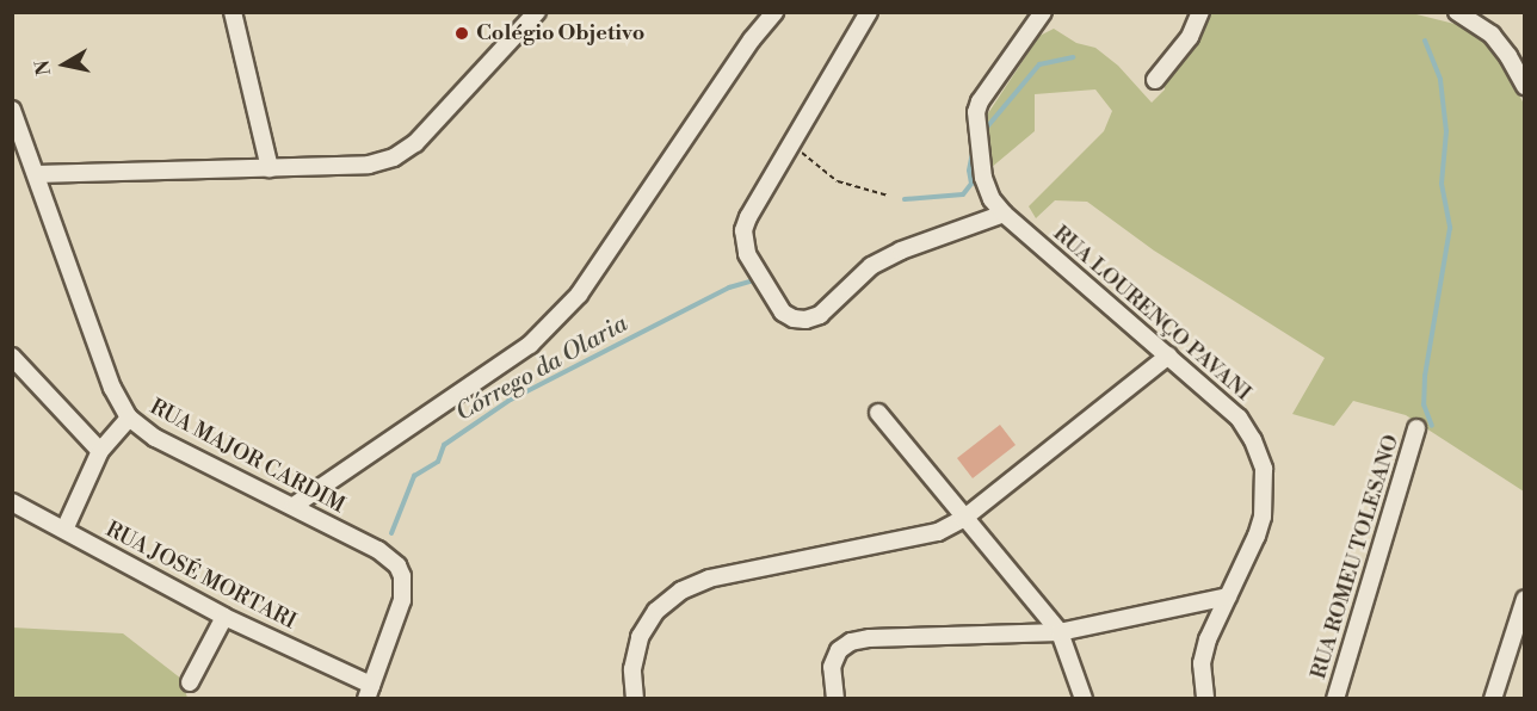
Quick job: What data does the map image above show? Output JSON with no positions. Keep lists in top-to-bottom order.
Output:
{
  "streets": {
    "street": [
      "RUA LOURENÇO PAVANI",
      "RUA MAJOR CARDIM",
      "RUA ROMEU TOLESANO",
      "RUA JOSÉ MORTARI"
    ]
  },
  "crossings": [
    ["RUA MAJOR CARDIM", "RUA JOSÉ MORTARI"]
  ],
  "water": ["Córrego da Olaria"],
  "places": ["Colégio Objetivo"],
  "north": "left"
}
